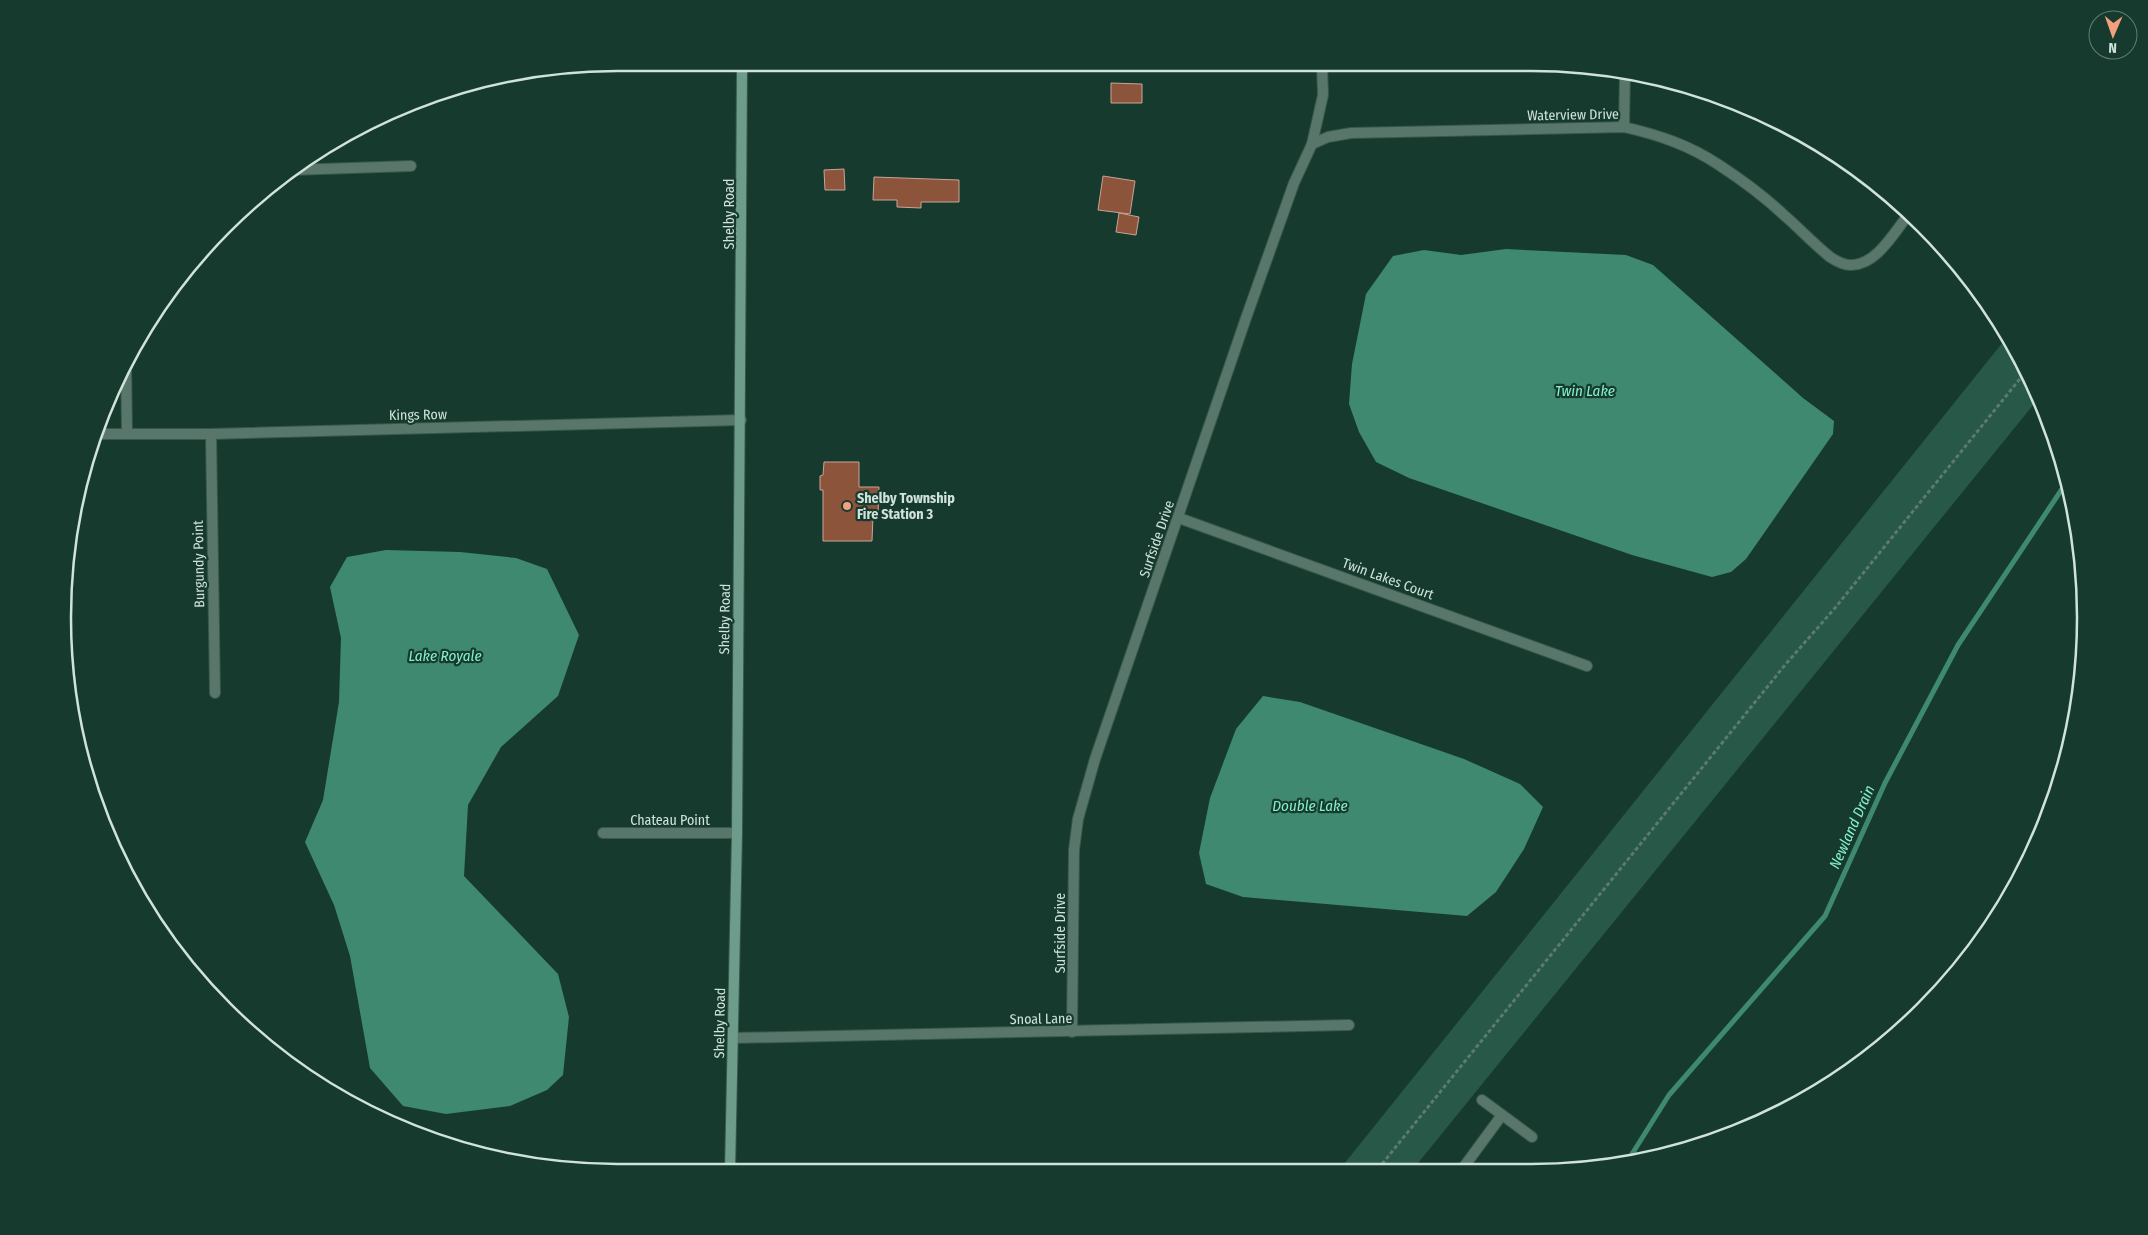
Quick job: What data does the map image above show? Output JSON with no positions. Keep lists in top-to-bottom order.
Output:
{
  "streets": {
    "street": [
      "Waterview Drive",
      "Shelby Road",
      "Kings Row",
      "Surfside Drive",
      "Burgundy Point",
      "Twin Lakes Court",
      "Chateau Point",
      "Snoal Lane"
    ]
  },
  "crossings": [
    ["Waterview Drive", "Surfside Drive"],
    ["Shelby Road", "Kings Row"],
    ["Shelby Road", "Chateau Point"],
    ["Shelby Road", "Snoal Lane"],
    ["Kings Row", "Burgundy Point"],
    ["Surfside Drive", "Twin Lakes Court"],
    ["Surfside Drive", "Snoal Lane"]
  ],
  "water": [
    "Twin Lake",
    "Lake Royale",
    "Double Lake",
    "Newland Drain"
  ],
  "places": ["Shelby Township Fire Station 3"],
  "north": "bottom"
}
